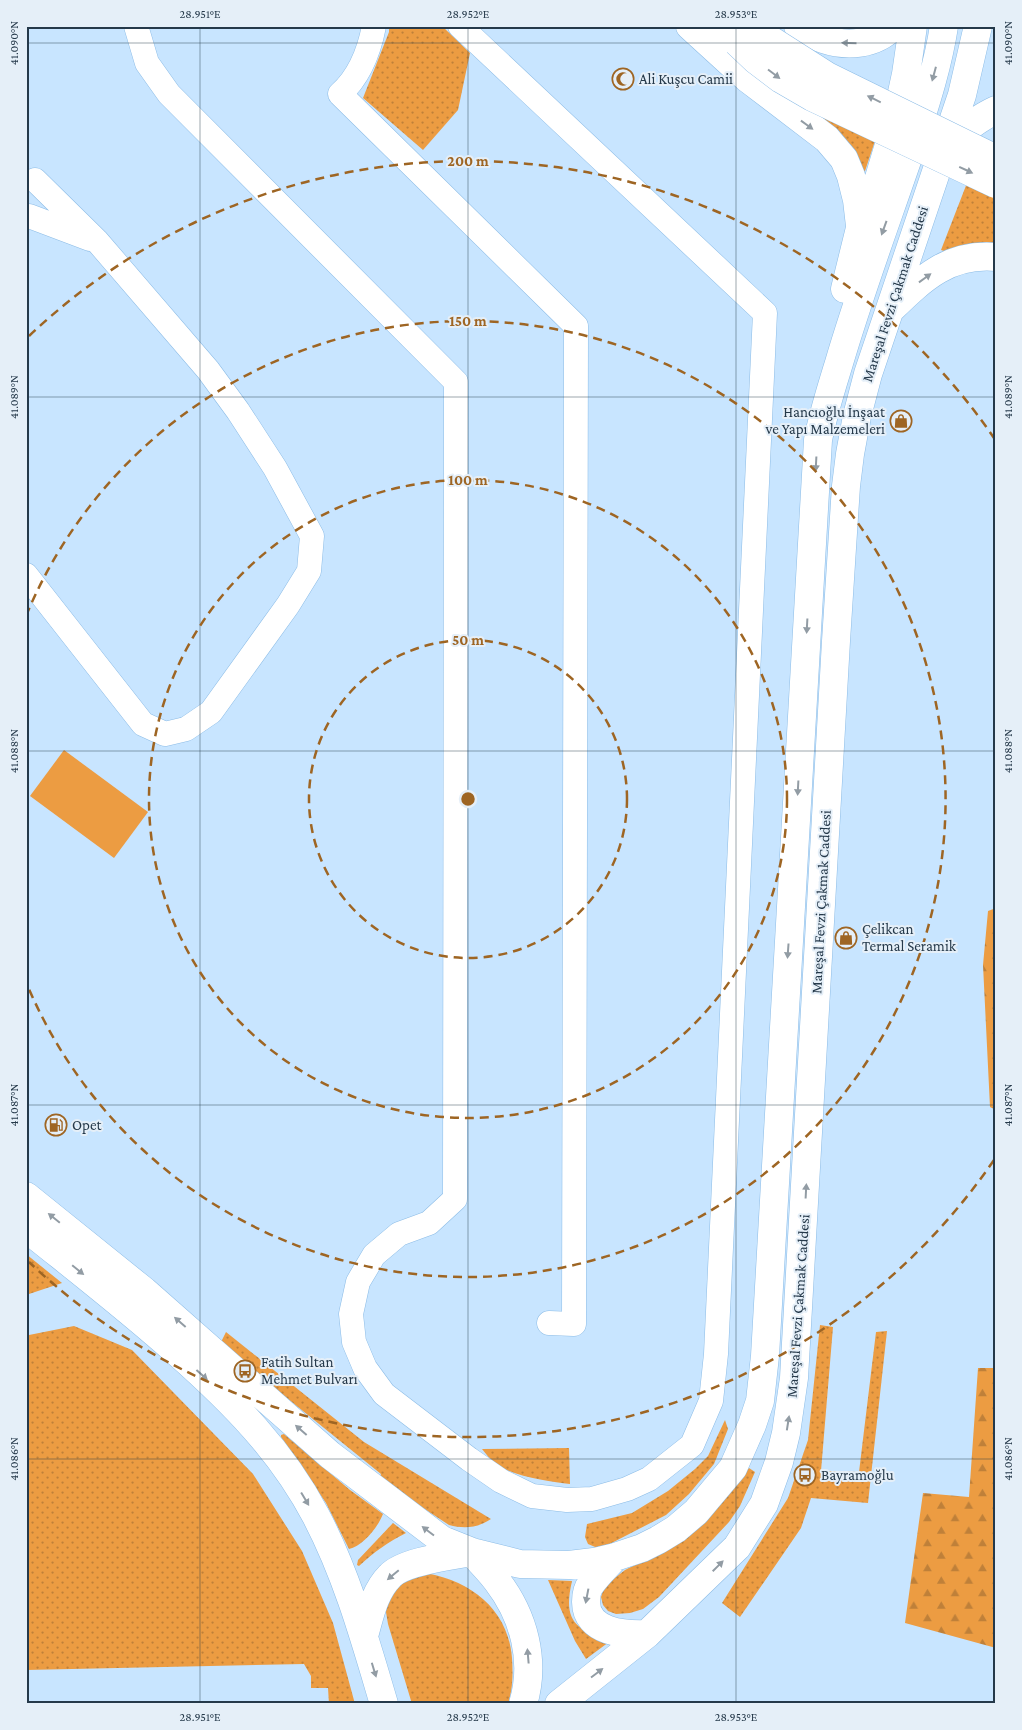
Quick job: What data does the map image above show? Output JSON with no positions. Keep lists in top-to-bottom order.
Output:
{
  "streets": {
    "main road": ["Mareşal Fevzi Çakmak Caddesi"]
  },
  "places": {
    "mosque": ["Ali Kuşcu Camii"],
    "shop": ["Hancıoğlu İnşaat ve Yapı Malzemeleri", "Çelikcan Termal Seramik"],
    "fuel station": ["Opet"],
    "bus stop": ["Fatih Sultan Mehmet Bulvarı", "Bayramoğlu"]
  },
  "coordinates": [
    "28.951°E",
    "28.952°E",
    "28.953°E",
    "41.090°N",
    "41.089°N",
    "41.088°N",
    "41.087°N",
    "41.086°N"
  ],
  "rings": [
    "200 m",
    "150 m",
    "100 m",
    "50 m"
  ]
}
